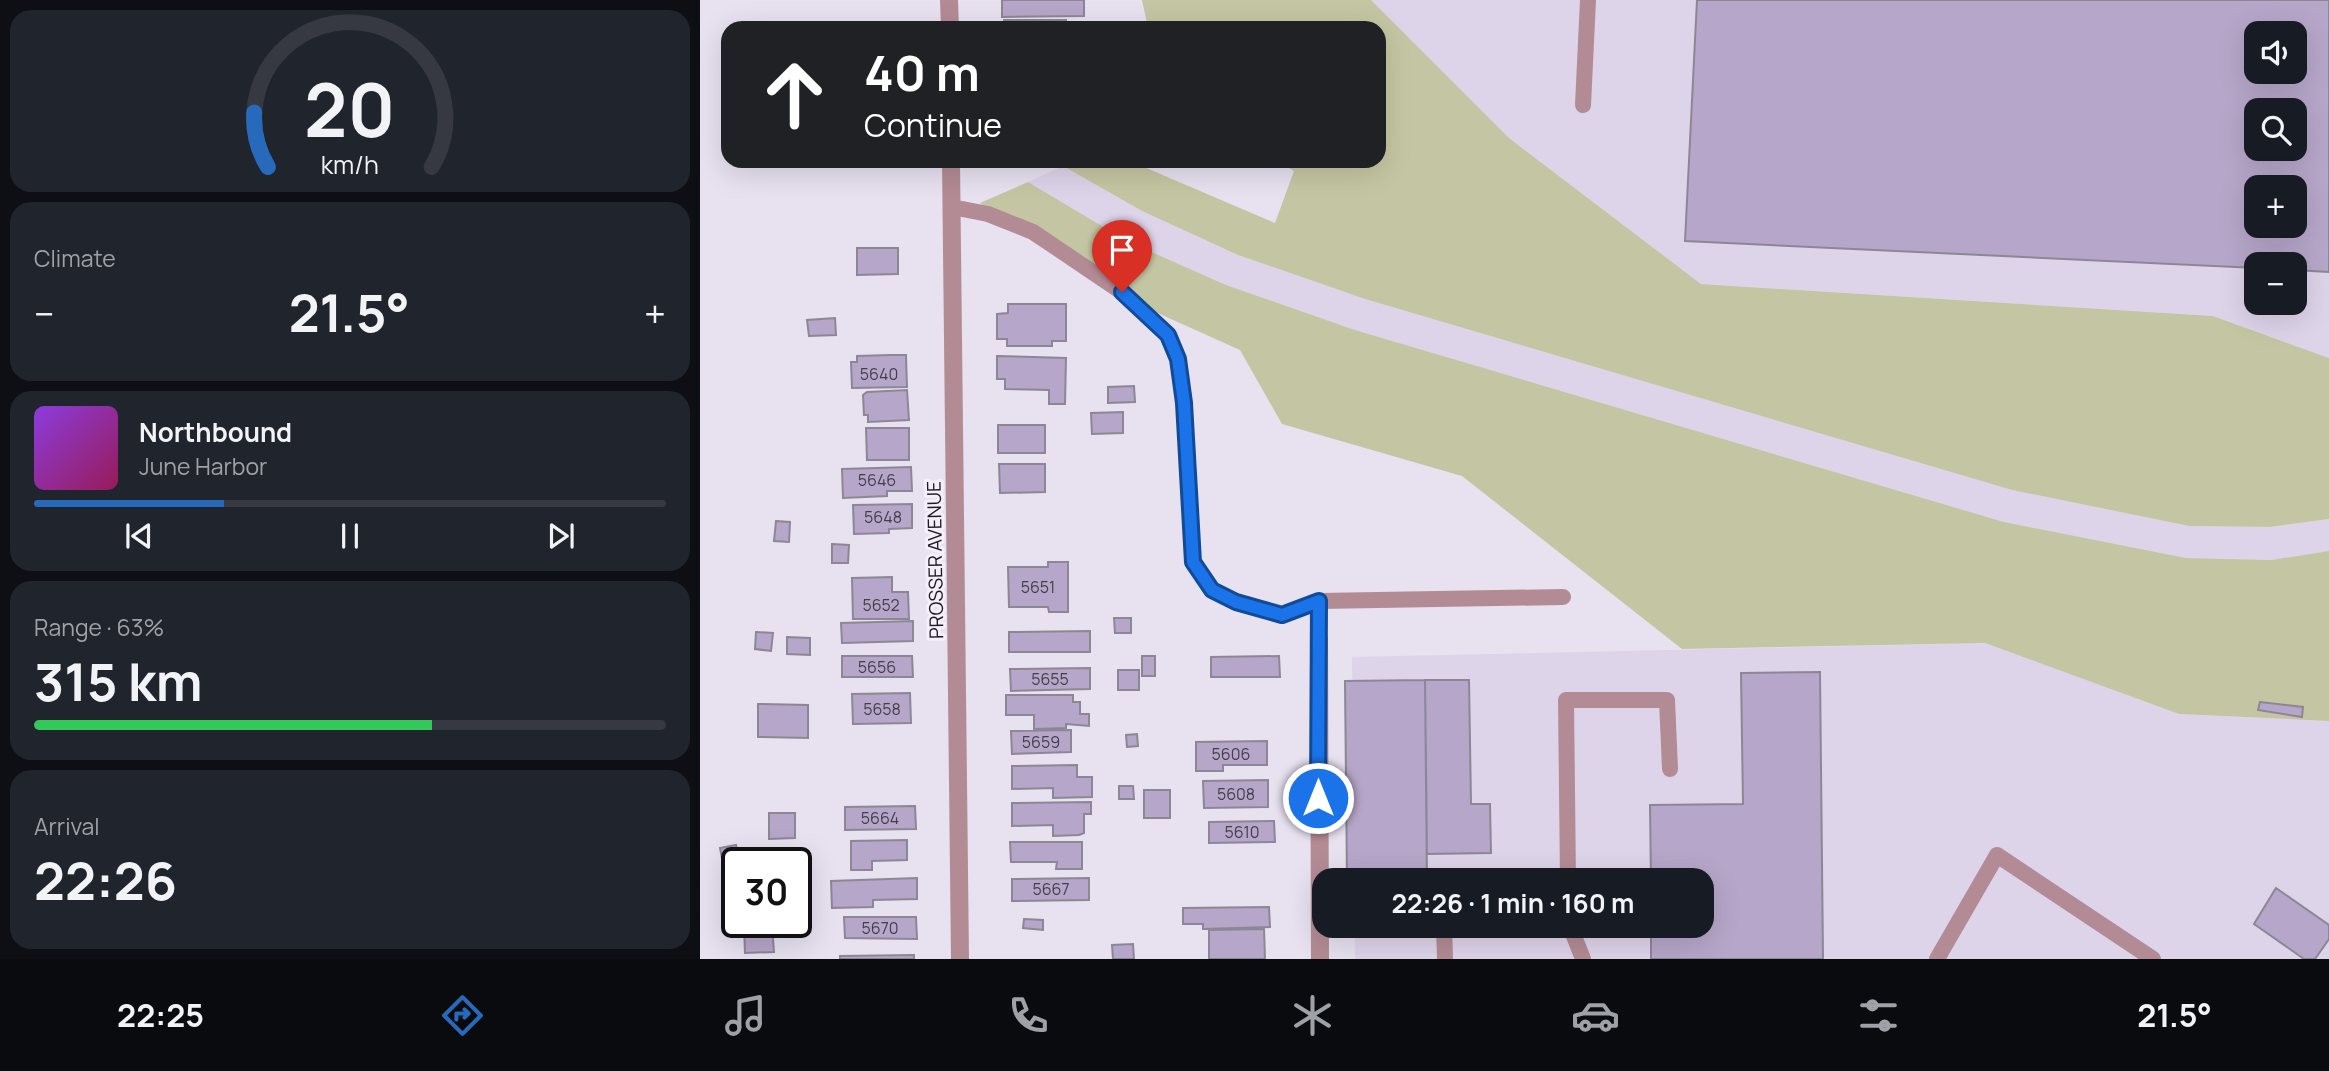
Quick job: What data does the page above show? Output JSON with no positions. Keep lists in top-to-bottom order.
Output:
{
  "streets": {
    "street": ["PROSSER AVENUE"]
  },
  "house_numbers": [
    "5640",
    "5646",
    "5648",
    "5651",
    "5652",
    "5656",
    "5655",
    "5658",
    "5659",
    "5606",
    "5608",
    "5664",
    "5610",
    "5667",
    "5670"
  ],
  "page": {
    "map_buttons": ["+", "−"],
    "turn": ["40 m", "Continue"],
    "tile": [
      "Climate",
      ["Range · 63%", "315 km"],
      ["Arrival", "22:26"]
    ],
    "heat": ["−", "21.5°", "+"],
    "song": ["Northbound", "June Harbor"],
    "limit": "30",
    "trip": "22:26 · 1 min · 160 m",
    "tabs": ["22:25", "21.5°"],
    "gauge": ["20", "km/h"]
  }
}
